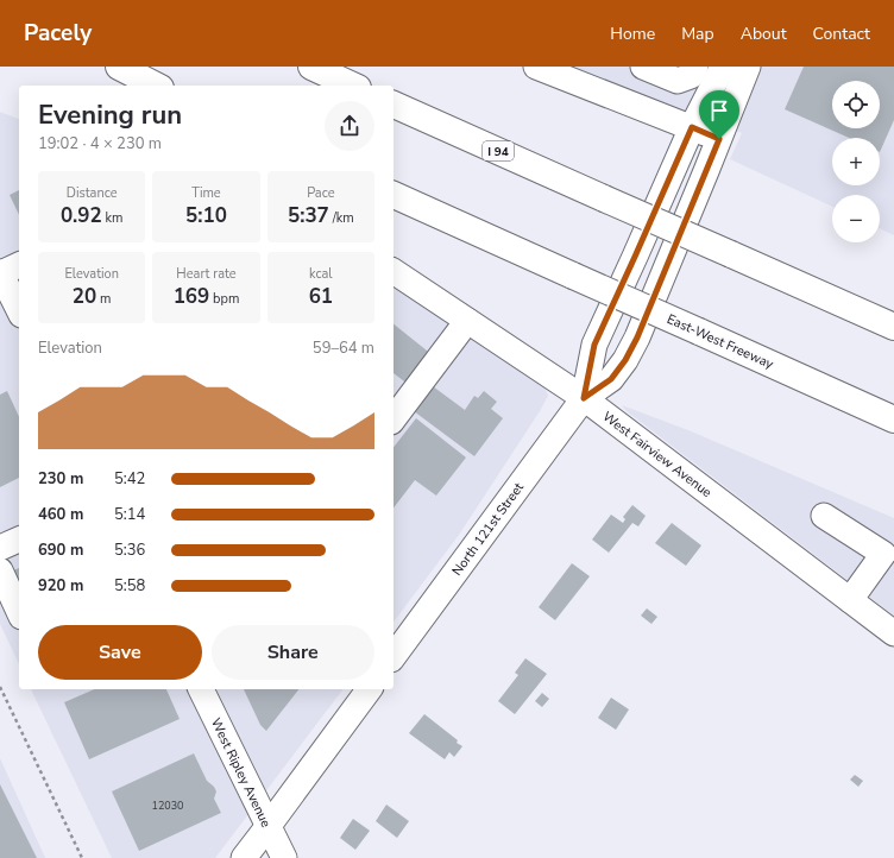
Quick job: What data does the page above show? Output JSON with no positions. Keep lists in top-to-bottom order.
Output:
{
  "streets": {
    "highway": ["I 94", "East-West Freeway"],
    "street": ["West Fairview Avenue", "North 121st Street", "West Ripley Avenue"]
  },
  "crossings": [
    ["West Fairview Avenue", "North 121st Street"]
  ],
  "house_numbers": ["12030"],
  "page": {
    "header": "Pacely",
    "nav": [
      "Home",
      "Map",
      "About",
      "Contact"
    ],
    "map_buttons": ["+", "−"],
    "heading": ["Evening run", "19:02 · 4 × 230 m"],
    "stats": [
      ["Distance", "0.92 km"],
      ["Time", "5:10"],
      ["Pace", "5:37 /km"],
      ["Elevation", "20 m"],
      ["Heart rate", "169 bpm"],
      ["kcal", "61"]
    ],
    "chart": ["Elevation", "59–64 m"],
    "list": [
      {
        "name": "230 m",
        "note": "5:42"
      },
      {
        "name": "460 m",
        "note": "5:14"
      },
      {
        "name": "690 m",
        "note": "5:36"
      },
      {
        "name": "920 m",
        "note": "5:58"
      }
    ],
    "buttons": ["Save", "Share"]
  }
}
